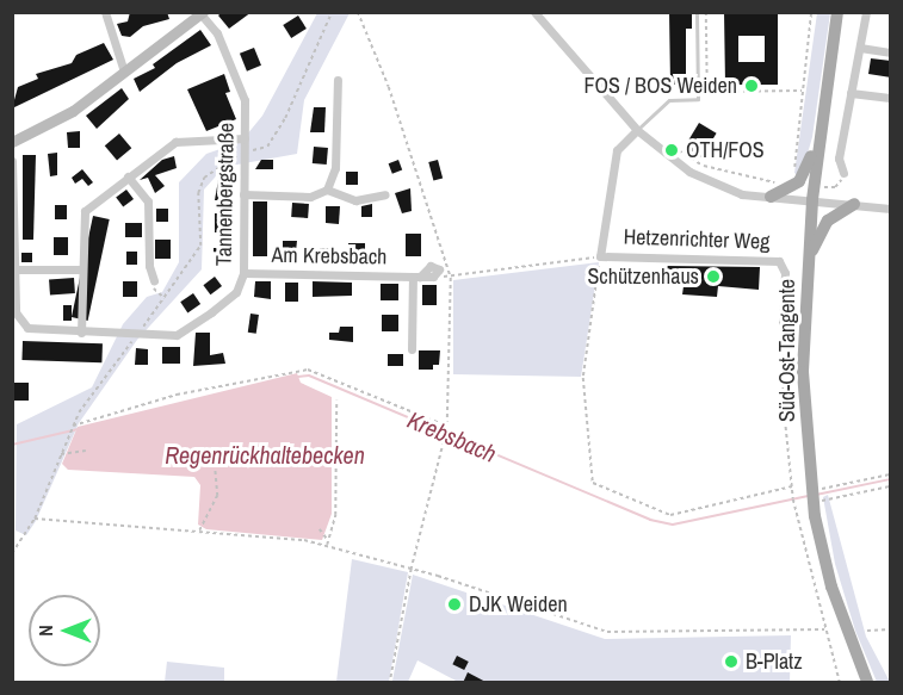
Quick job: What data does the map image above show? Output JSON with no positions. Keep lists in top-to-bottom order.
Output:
{
  "streets": {
    "main road": ["Süd-Ost-Tangente"],
    "street": ["Tannenbergstraße", "Hetzenrichter Weg", "Am Krebsbach"]
  },
  "crossings": [
    ["Tannenbergstraße", "Am Krebsbach"],
    ["Hetzenrichter Weg", "Süd-Ost-Tangente"]
  ],
  "water": ["Krebsbach", "Regenrückhaltebecken"],
  "places": [
    "FOS / BOS Weiden",
    "OTH/FOS",
    "Schützenhaus",
    "DJK Weiden",
    "B-Platz"
  ],
  "north": "left"
}
